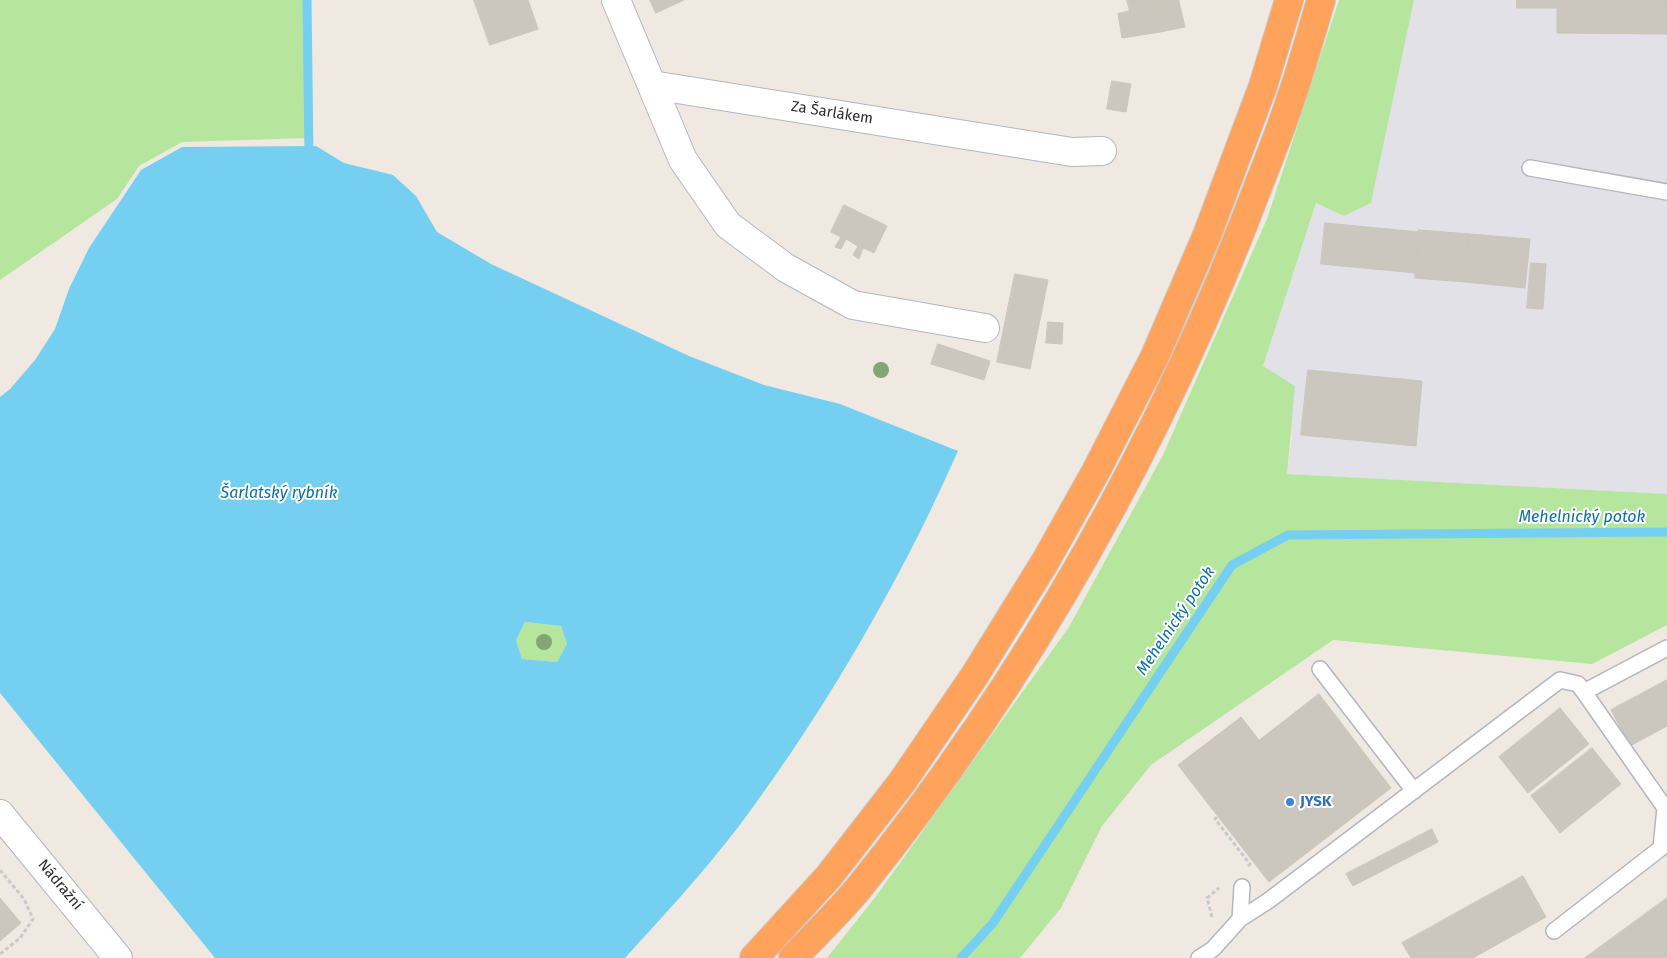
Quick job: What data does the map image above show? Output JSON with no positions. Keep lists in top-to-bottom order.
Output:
{
  "streets": {
    "street": ["Za Šarlákem", "Nádražní"]
  },
  "water": ["Šarlatský rybník", "Mehelnický potok"],
  "places": ["JYSK"]
}
